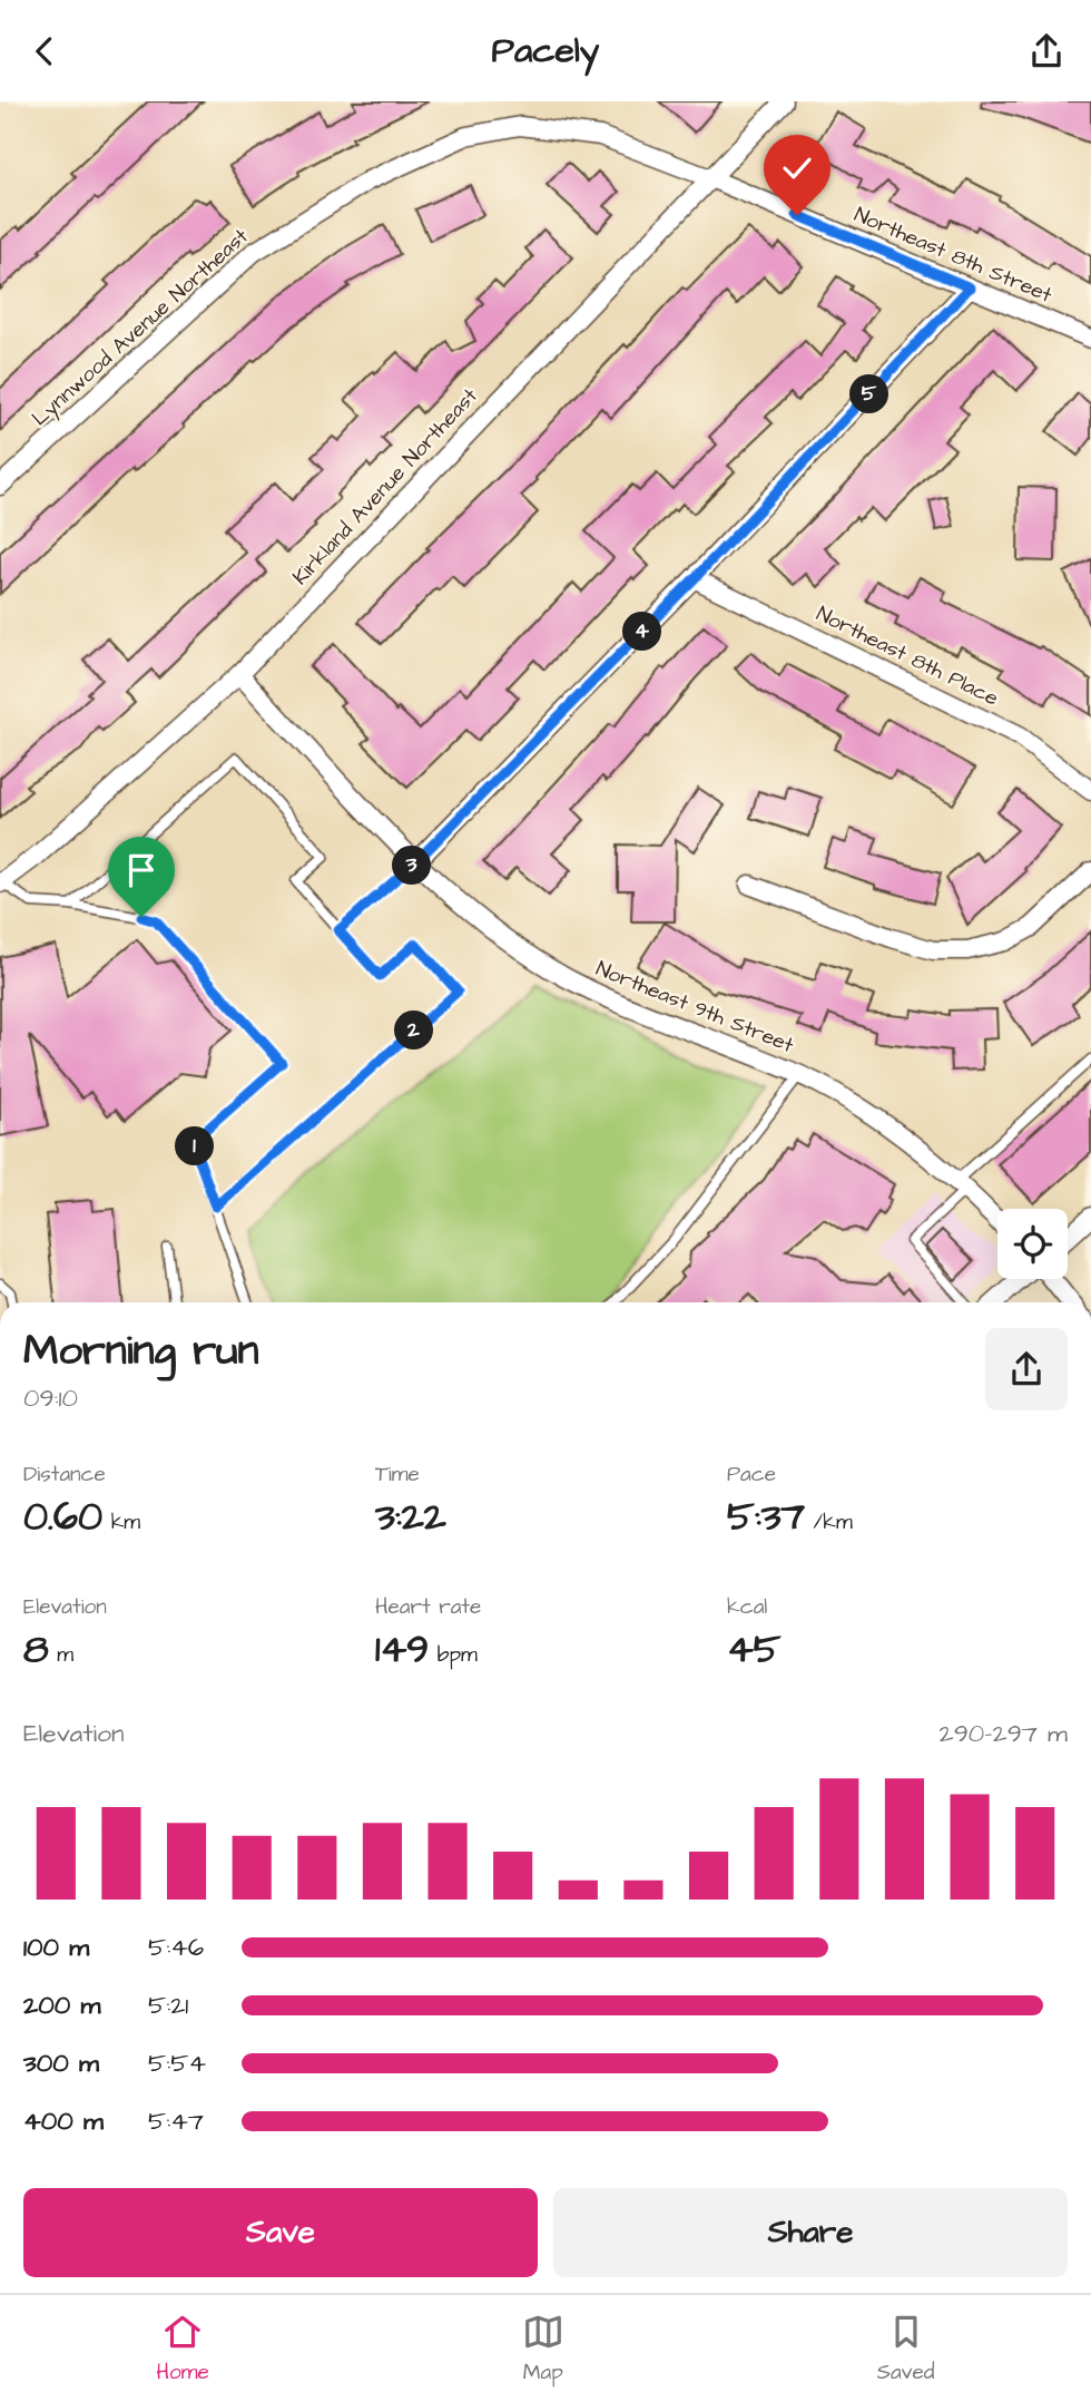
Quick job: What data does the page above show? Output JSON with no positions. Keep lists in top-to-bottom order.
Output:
{
  "streets": {
    "street": [
      "Northeast 8th Street",
      "Lynnwood Avenue Northeast",
      "Kirkland Avenue Northeast",
      "Northeast 8th Place",
      "Northeast 9th Street"
    ]
  },
  "crossings": [
    ["Northeast 8th Street", "Lynnwood Avenue Northeast"],
    ["Northeast 8th Street", "Kirkland Avenue Northeast"],
    ["Lynnwood Avenue Northeast", "Kirkland Avenue Northeast"],
    ["Kirkland Avenue Northeast", "Northeast 9th Street"]
  ],
  "page": {
    "header": "Pacely",
    "pins": [
      "5",
      "4",
      "3",
      "2",
      "1"
    ],
    "heading": ["Morning run", "09:10"],
    "stats": [
      ["Distance", "0.60 km"],
      ["Time", "3:22"],
      ["Pace", "5:37 /km"],
      ["Elevation", "8 m"],
      ["Heart rate", "149 bpm"],
      ["kcal", "45"]
    ],
    "chart": ["Elevation", "290–297 m"],
    "list": [
      {
        "name": "100 m",
        "note": "5:46"
      },
      {
        "name": "200 m",
        "note": "5:21"
      },
      {
        "name": "300 m",
        "note": "5:54"
      },
      {
        "name": "400 m",
        "note": "5:47"
      }
    ],
    "buttons": ["Save", "Share"],
    "tabs": ["Home", "Map", "Saved"]
  }
}
